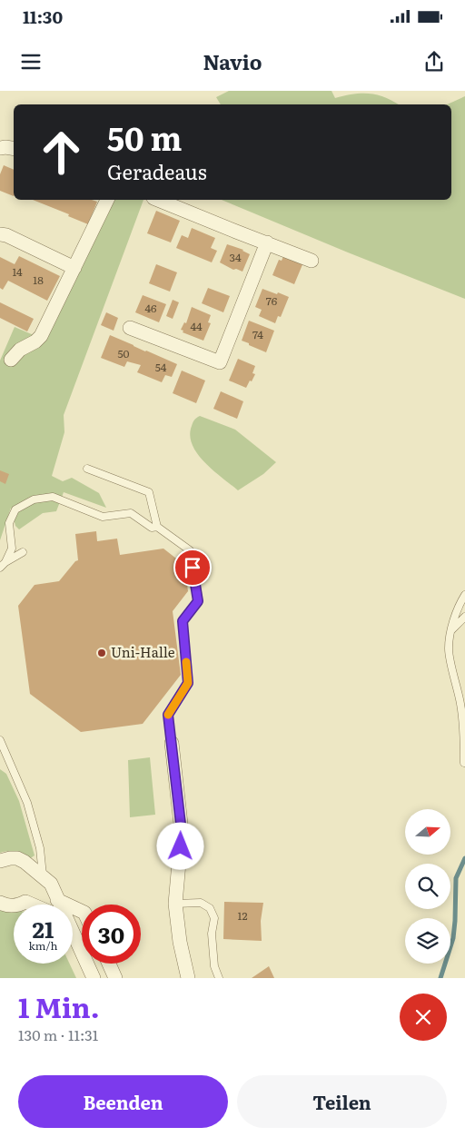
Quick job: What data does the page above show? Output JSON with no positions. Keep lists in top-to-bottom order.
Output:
{
  "places": ["Uni-Halle"],
  "house_numbers": [
    "34",
    "14",
    "18",
    "76",
    "46",
    "44",
    "74",
    "50",
    "54",
    "12"
  ],
  "north": "right",
  "page": {
    "status": "11:30",
    "header": "Navio",
    "turn": ["50 m", "Geradeaus"],
    "speed": "21 km/h",
    "limit": "30",
    "heading": ["1 Min.", "130 m · 11:31"],
    "buttons": ["Beenden", "Teilen"]
  }
}
